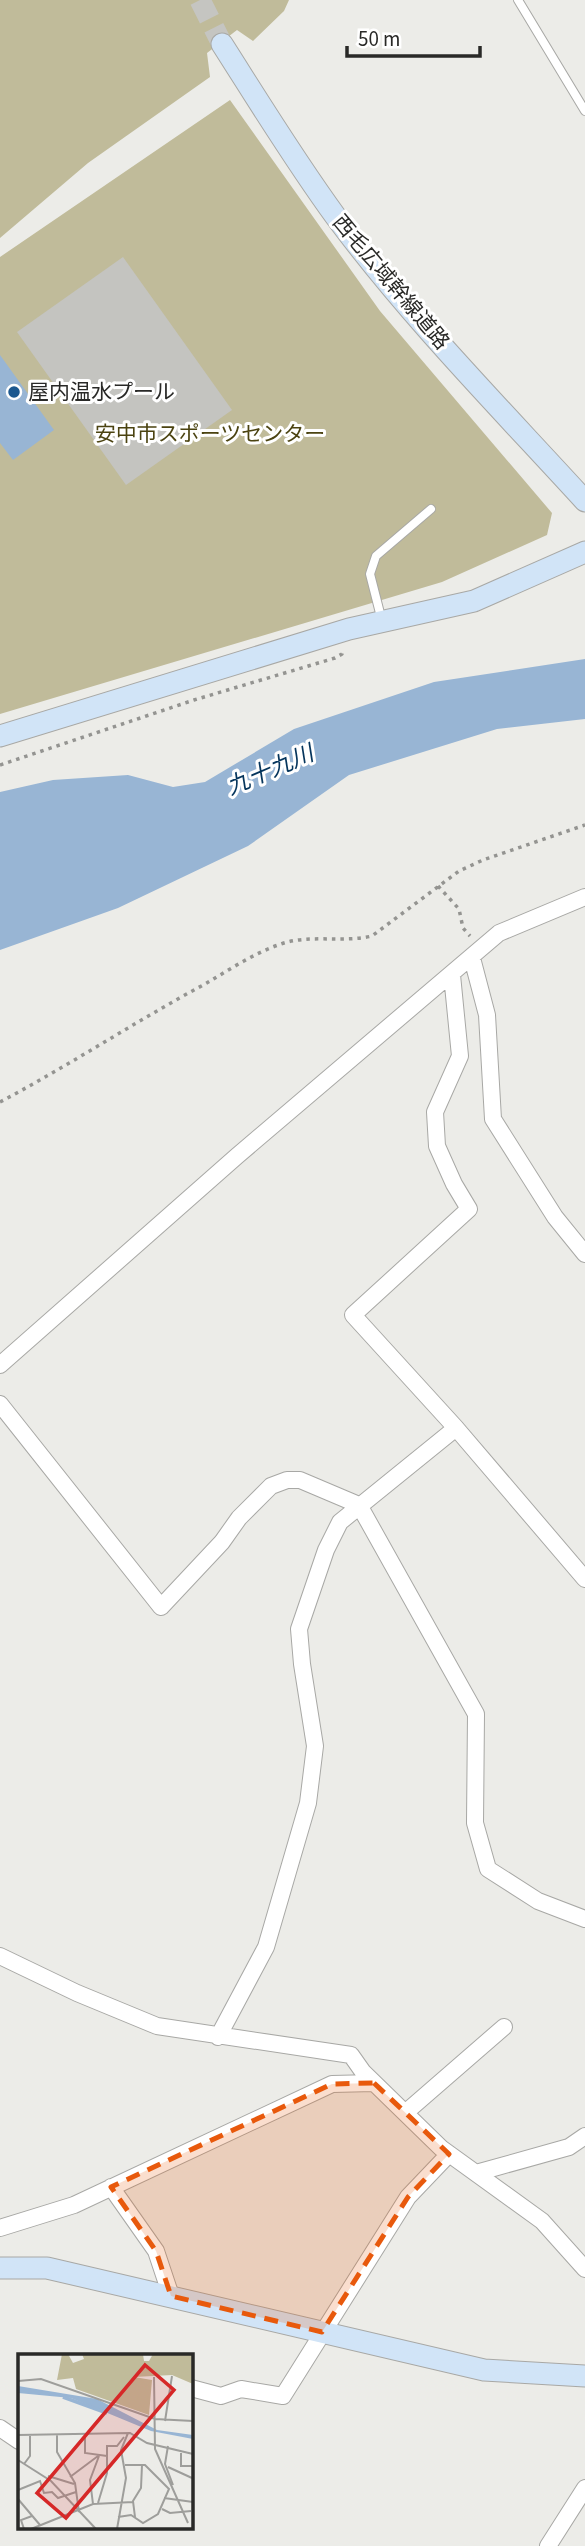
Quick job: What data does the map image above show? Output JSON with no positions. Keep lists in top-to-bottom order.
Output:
{
  "streets": {
    "street": ["西毛広域幹線道路"]
  },
  "water": ["九十九川"],
  "parks": ["安中市スポーツセンター"],
  "places": ["屋内温水プール"],
  "scale_bar": "50 m"
}
